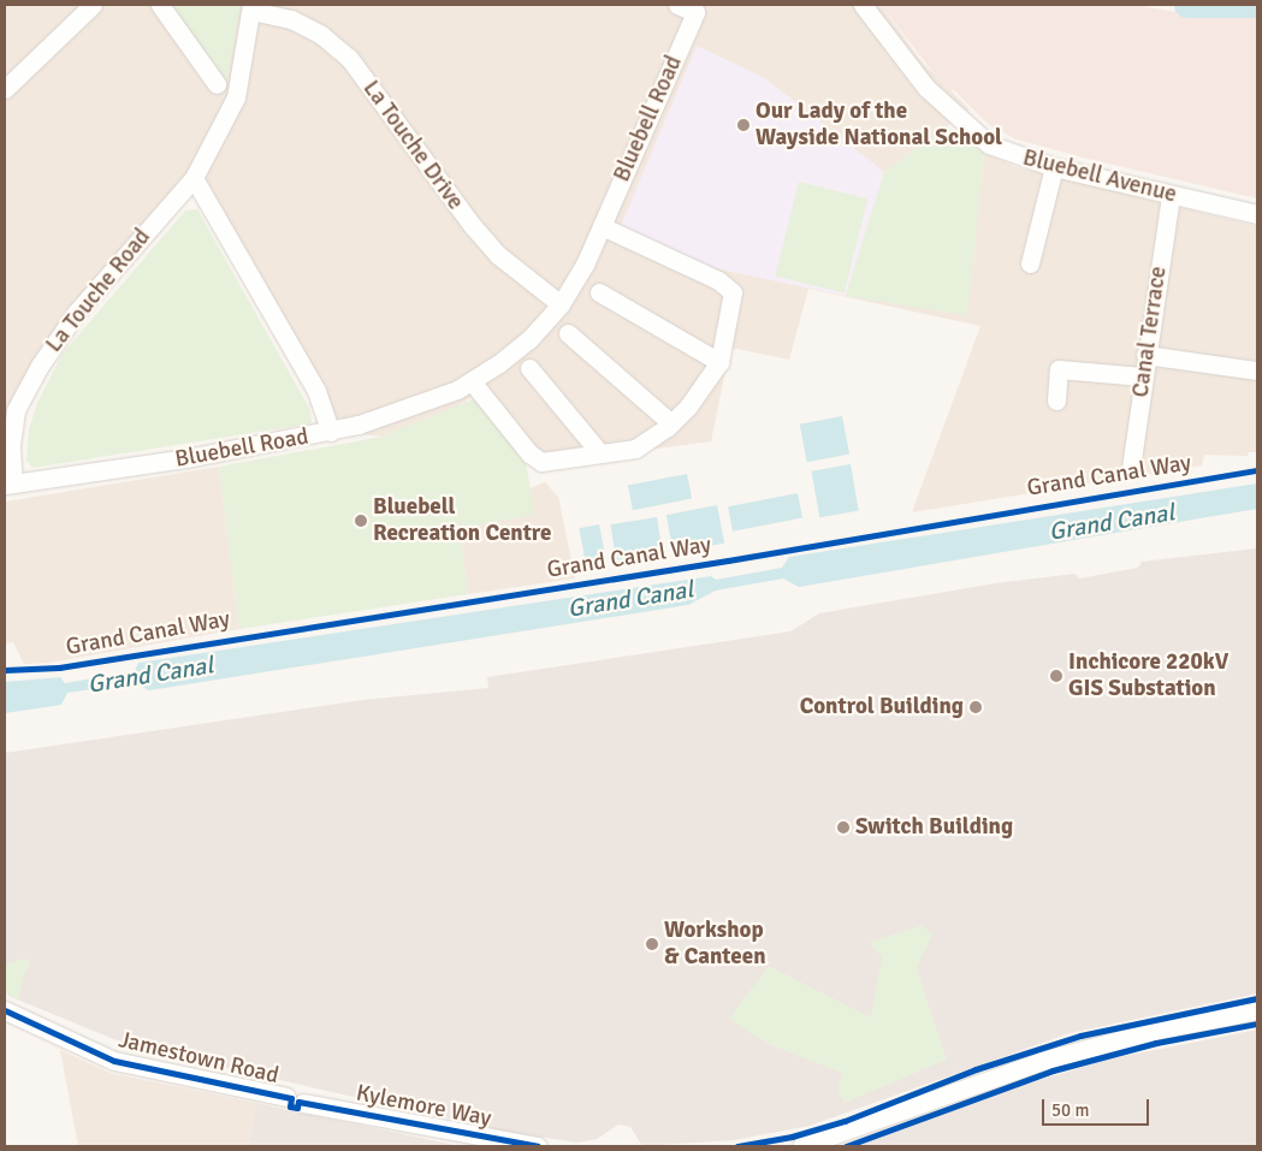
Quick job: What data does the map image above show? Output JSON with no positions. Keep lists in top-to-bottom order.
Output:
{
  "streets": {
    "street": [
      "Bluebell Road",
      "La Touche Drive",
      "Bluebell Avenue",
      "La Touche Road",
      "Canal Terrace",
      "Jamestown Road",
      "Kylemore Way"
    ],
    "cycle path": ["Grand Canal Way"]
  },
  "crossings": [
    ["Bluebell Road", "La Touche Drive"],
    ["Bluebell Road", "La Touche Road"],
    ["La Touche Drive", "La Touche Road"],
    ["Bluebell Avenue", "Canal Terrace"],
    ["Jamestown Road", "Kylemore Way"]
  ],
  "water": ["Grand Canal"],
  "places": [
    "Our Lady of the Wayside National School",
    "Bluebell Recreation Centre",
    "Inchicore 220kV GIS Substation",
    "Control Building",
    "Switch Building",
    "Workshop & Canteen"
  ],
  "scale_bar": "50 m"
}
